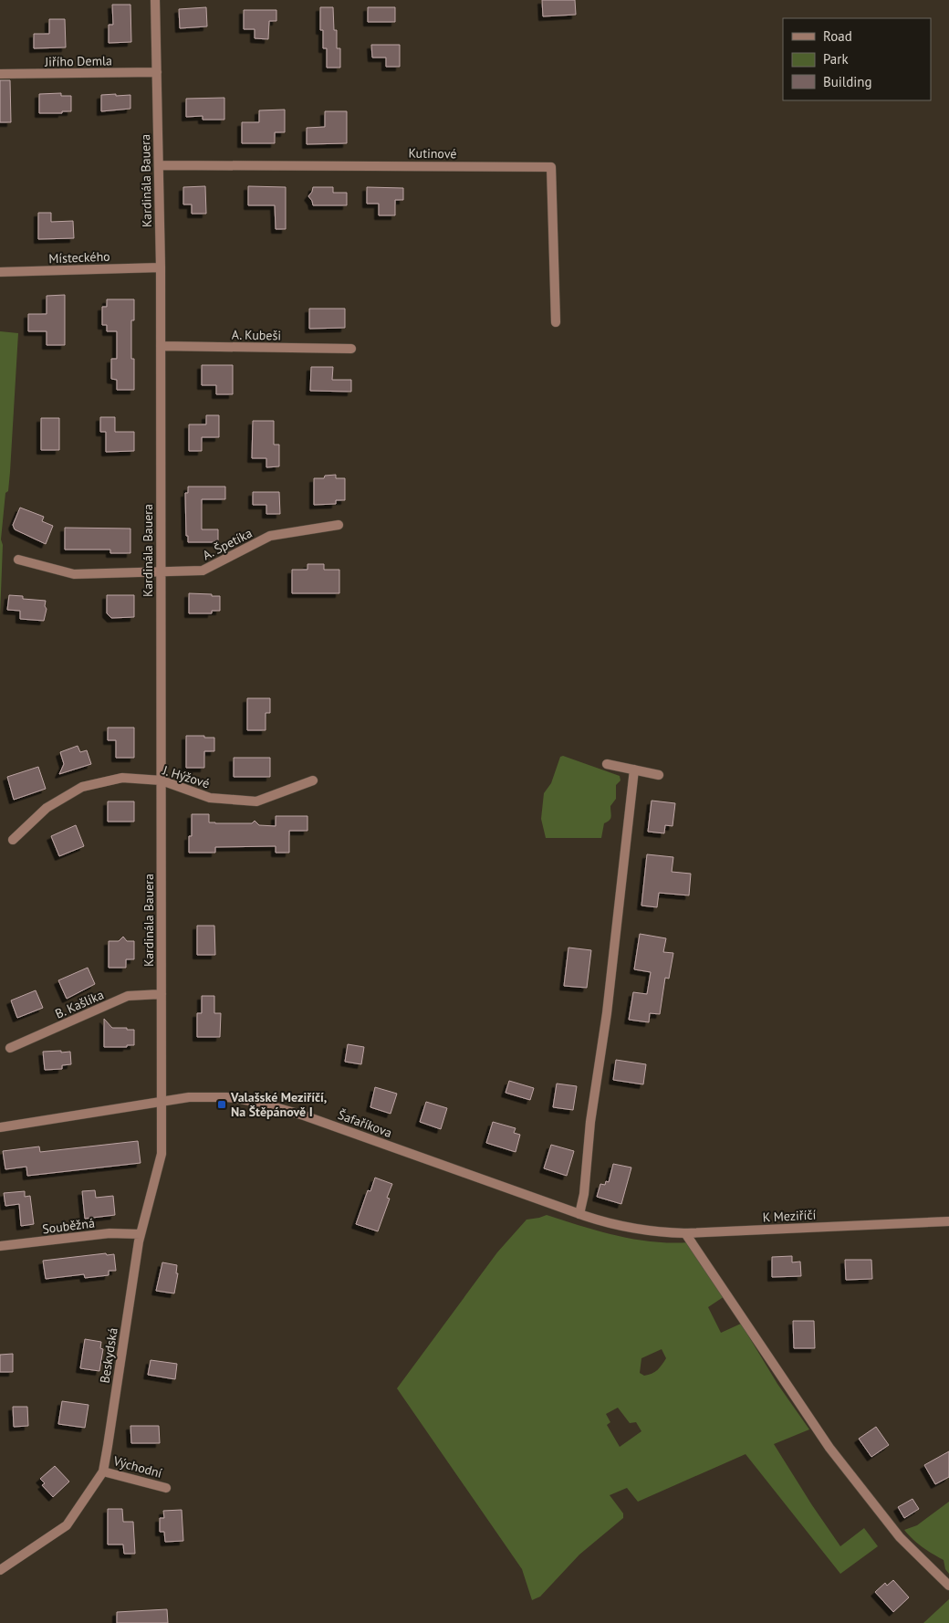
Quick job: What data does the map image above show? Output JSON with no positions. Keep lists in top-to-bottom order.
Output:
{
  "streets": {
    "street": [
      "Jiřího Demla",
      "Kutinové",
      "Kardinála Bauera",
      "Místeckého",
      "A. Kubeši",
      "A. Špetíka",
      "J. Hýžové",
      "B. Kašlíka",
      "Šafaříkova",
      "K Meziříčí",
      "Souběžná",
      "Beskydská",
      "Východní"
    ]
  },
  "crossings": [
    ["Jiřího Demla", "Kardinála Bauera"],
    ["Kutinové", "Kardinála Bauera"],
    ["Kardinála Bauera", "Místeckého"],
    ["Kardinála Bauera", "A. Kubeši"],
    ["Kardinála Bauera", "A. Špetíka"],
    ["Kardinála Bauera", "J. Hýžové"],
    ["Kardinála Bauera", "B. Kašlíka"],
    ["Kardinála Bauera", "Šafaříkova"],
    ["Kardinála Bauera", "Beskydská"],
    ["Šafaříkova", "K Meziříčí"],
    ["Šafaříkova", "Beskydská"],
    ["Souběžná", "Beskydská"],
    ["Beskydská", "Východní"]
  ],
  "places": {
    "transit": ["Valašské Meziříčí, Na Štěpánově I"]
  },
  "legend": ["Road", "Park", "Building"]
}
